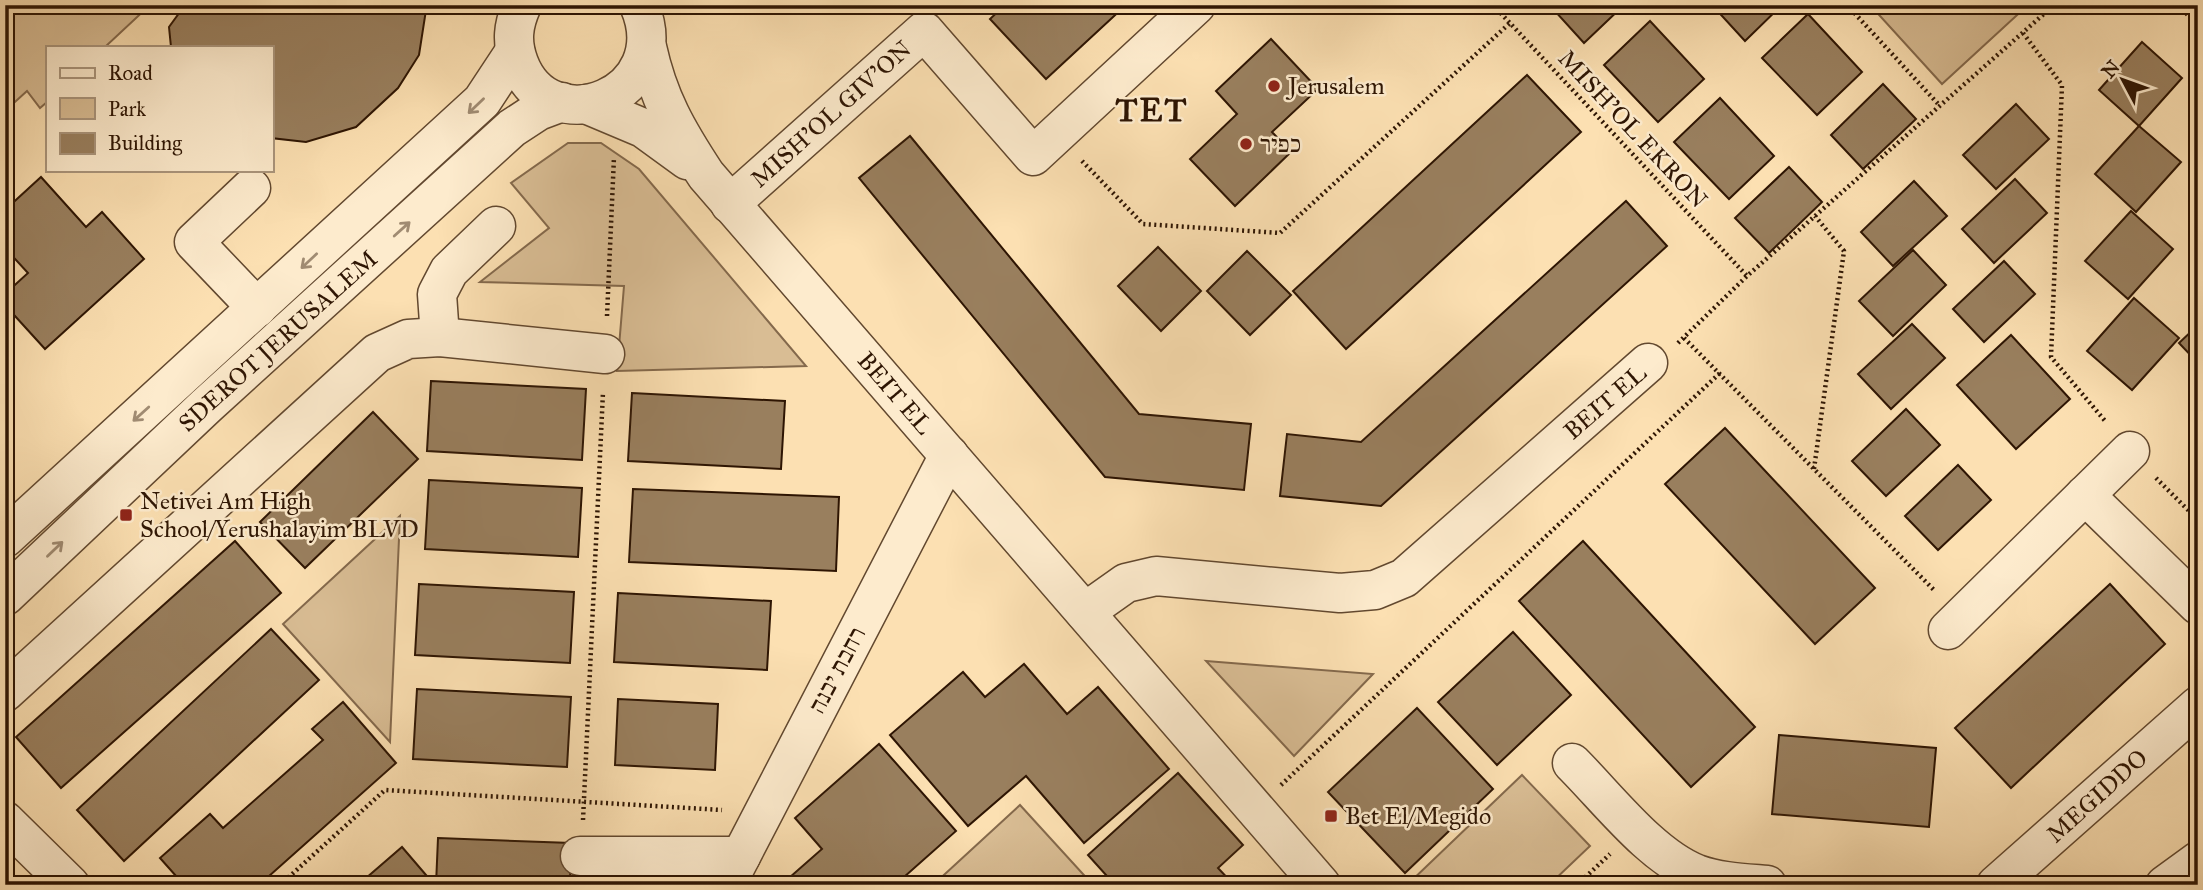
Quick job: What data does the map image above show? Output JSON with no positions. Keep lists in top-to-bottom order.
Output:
{
  "streets": {
    "street": [
      "MISH'OL GIV'ON",
      "SDEROT JERUSALEM",
      "BEIT EL",
      "רחבת יבנה",
      "MEGIDDO"
    ],
    "path": ["MISH'OL EKRON"]
  },
  "crossings": [
    ["MISH'OL GIV'ON", "BEIT EL"],
    ["MISH'OL EKRON", "BEIT EL"],
    ["SDEROT JERUSALEM", "BEIT EL"],
    ["BEIT EL", "רחבת יבנה"]
  ],
  "districts": ["TET"],
  "places": {
    "other": ["Jerusalem", "כפיר"],
    "transit": ["Netivei Am High School/Yerushalayim BLVD", "Bet El/Megido"]
  },
  "legend": ["Road", "Park", "Building"],
  "north": "top left"
}
